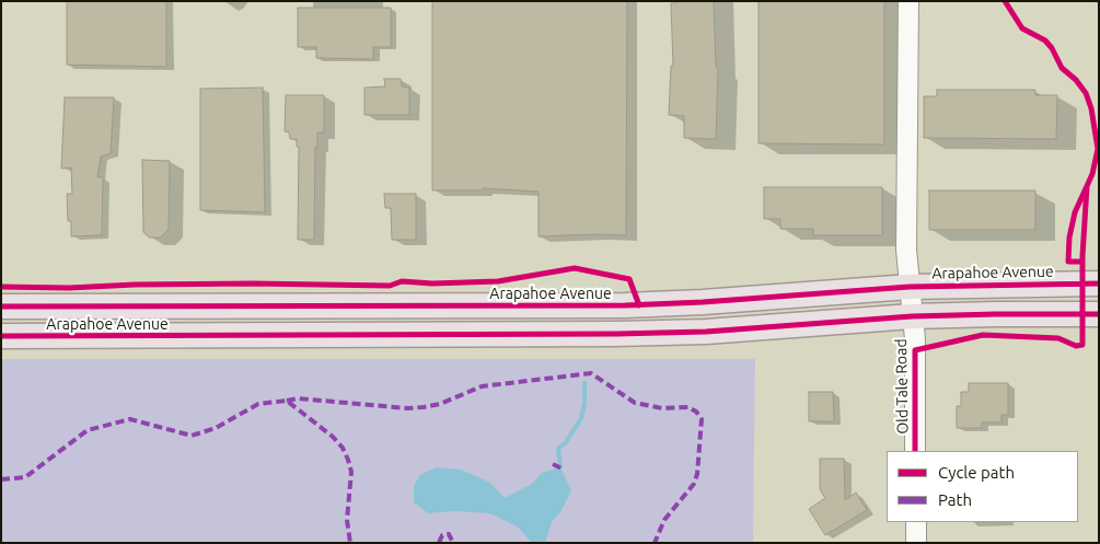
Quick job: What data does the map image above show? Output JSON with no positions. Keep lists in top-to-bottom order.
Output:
{
  "streets": {
    "main road": ["Arapahoe Avenue"],
    "street": ["Old Tale Road"]
  },
  "crossings": [
    ["Arapahoe Avenue", "Old Tale Road"]
  ],
  "legend": ["Cycle path", "Path"]
}
